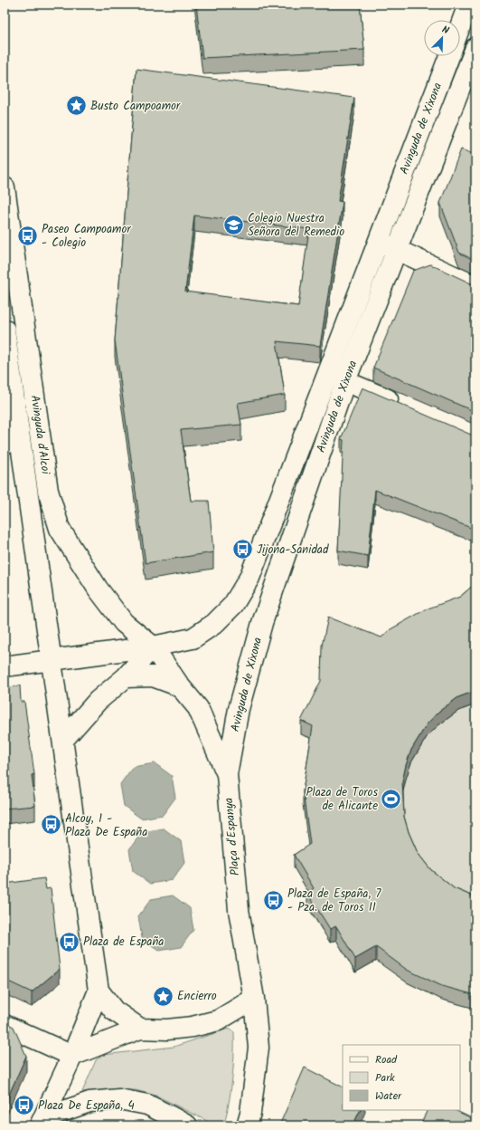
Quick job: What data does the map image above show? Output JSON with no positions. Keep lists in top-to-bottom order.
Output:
{
  "streets": {
    "main road": ["Avinguda de Xixona", "Avinguda d'Alcoi", "Plaça d'Espanya"]
  },
  "crossings": [
    ["Avinguda de Xixona", "Avinguda d'Alcoi"],
    ["Avinguda de Xixona", "Plaça d'Espanya"],
    ["Avinguda d'Alcoi", "Plaça d'Espanya"]
  ],
  "places": {
    "place": ["Busto Campoamor", "Encierro"],
    "school or university": ["Colegio Nuestra Señora del Remedio"],
    "bus stop": [
      "Paseo Campoamor - Colegio",
      "Jijona-Sanidad",
      "Alcoy, 1 - Plaza De España",
      "Plaza de España, 7 - Pza. de Toros II",
      "Plaza de España",
      "Plaza De España, 4"
    ],
    "sports": ["Plaza de Toros de Alicante"]
  },
  "legend": ["Road", "Park", "Water"],
  "north": "top right"
}
